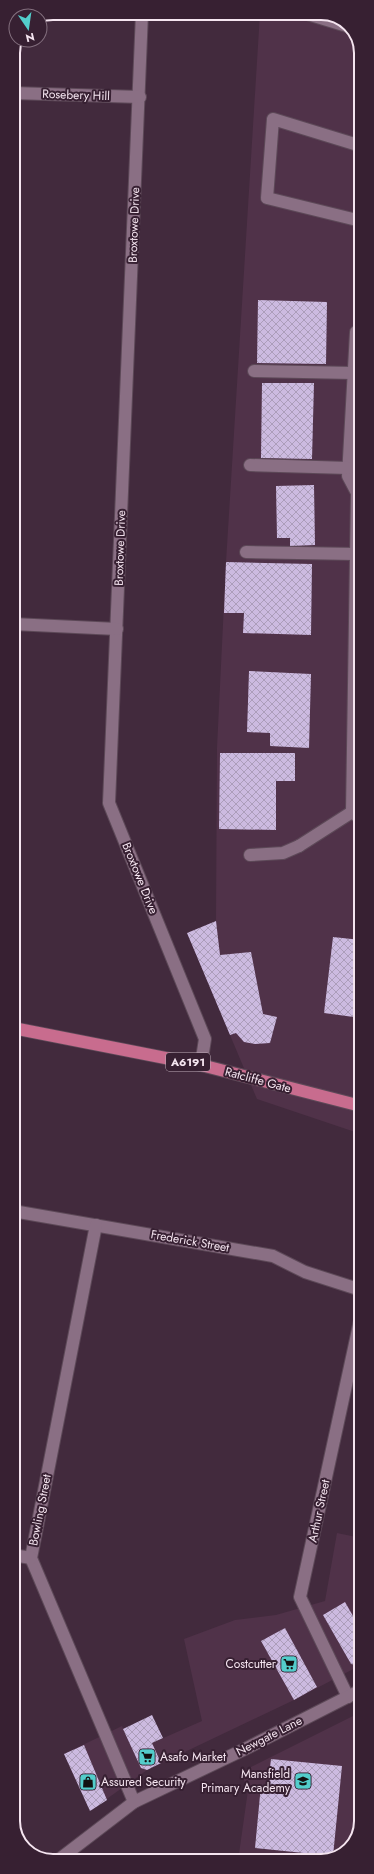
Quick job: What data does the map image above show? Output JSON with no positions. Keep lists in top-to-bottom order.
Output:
{
  "streets": {
    "main road": ["A6191", "Ratcliffe Gate"],
    "street": [
      "Rosebery Hill",
      "Broxtowe Drive",
      "Frederick Street",
      "Bowling Street",
      "Arthur Street",
      "Newgate Lane"
    ]
  },
  "crossings": [
    ["Rosebery Hill", "Broxtowe Drive"],
    ["Broxtowe Drive", "Ratcliffe Gate"],
    ["Frederick Street", "Bowling Street"],
    ["Bowling Street", "Newgate Lane"],
    ["Arthur Street", "Newgate Lane"]
  ],
  "places": {
    "supermarket": ["Costcutter", "Asafo Market"],
    "school or university": ["Mansfield Primary Academy"],
    "shop": ["Assured Security"]
  },
  "north": "bottom"
}
